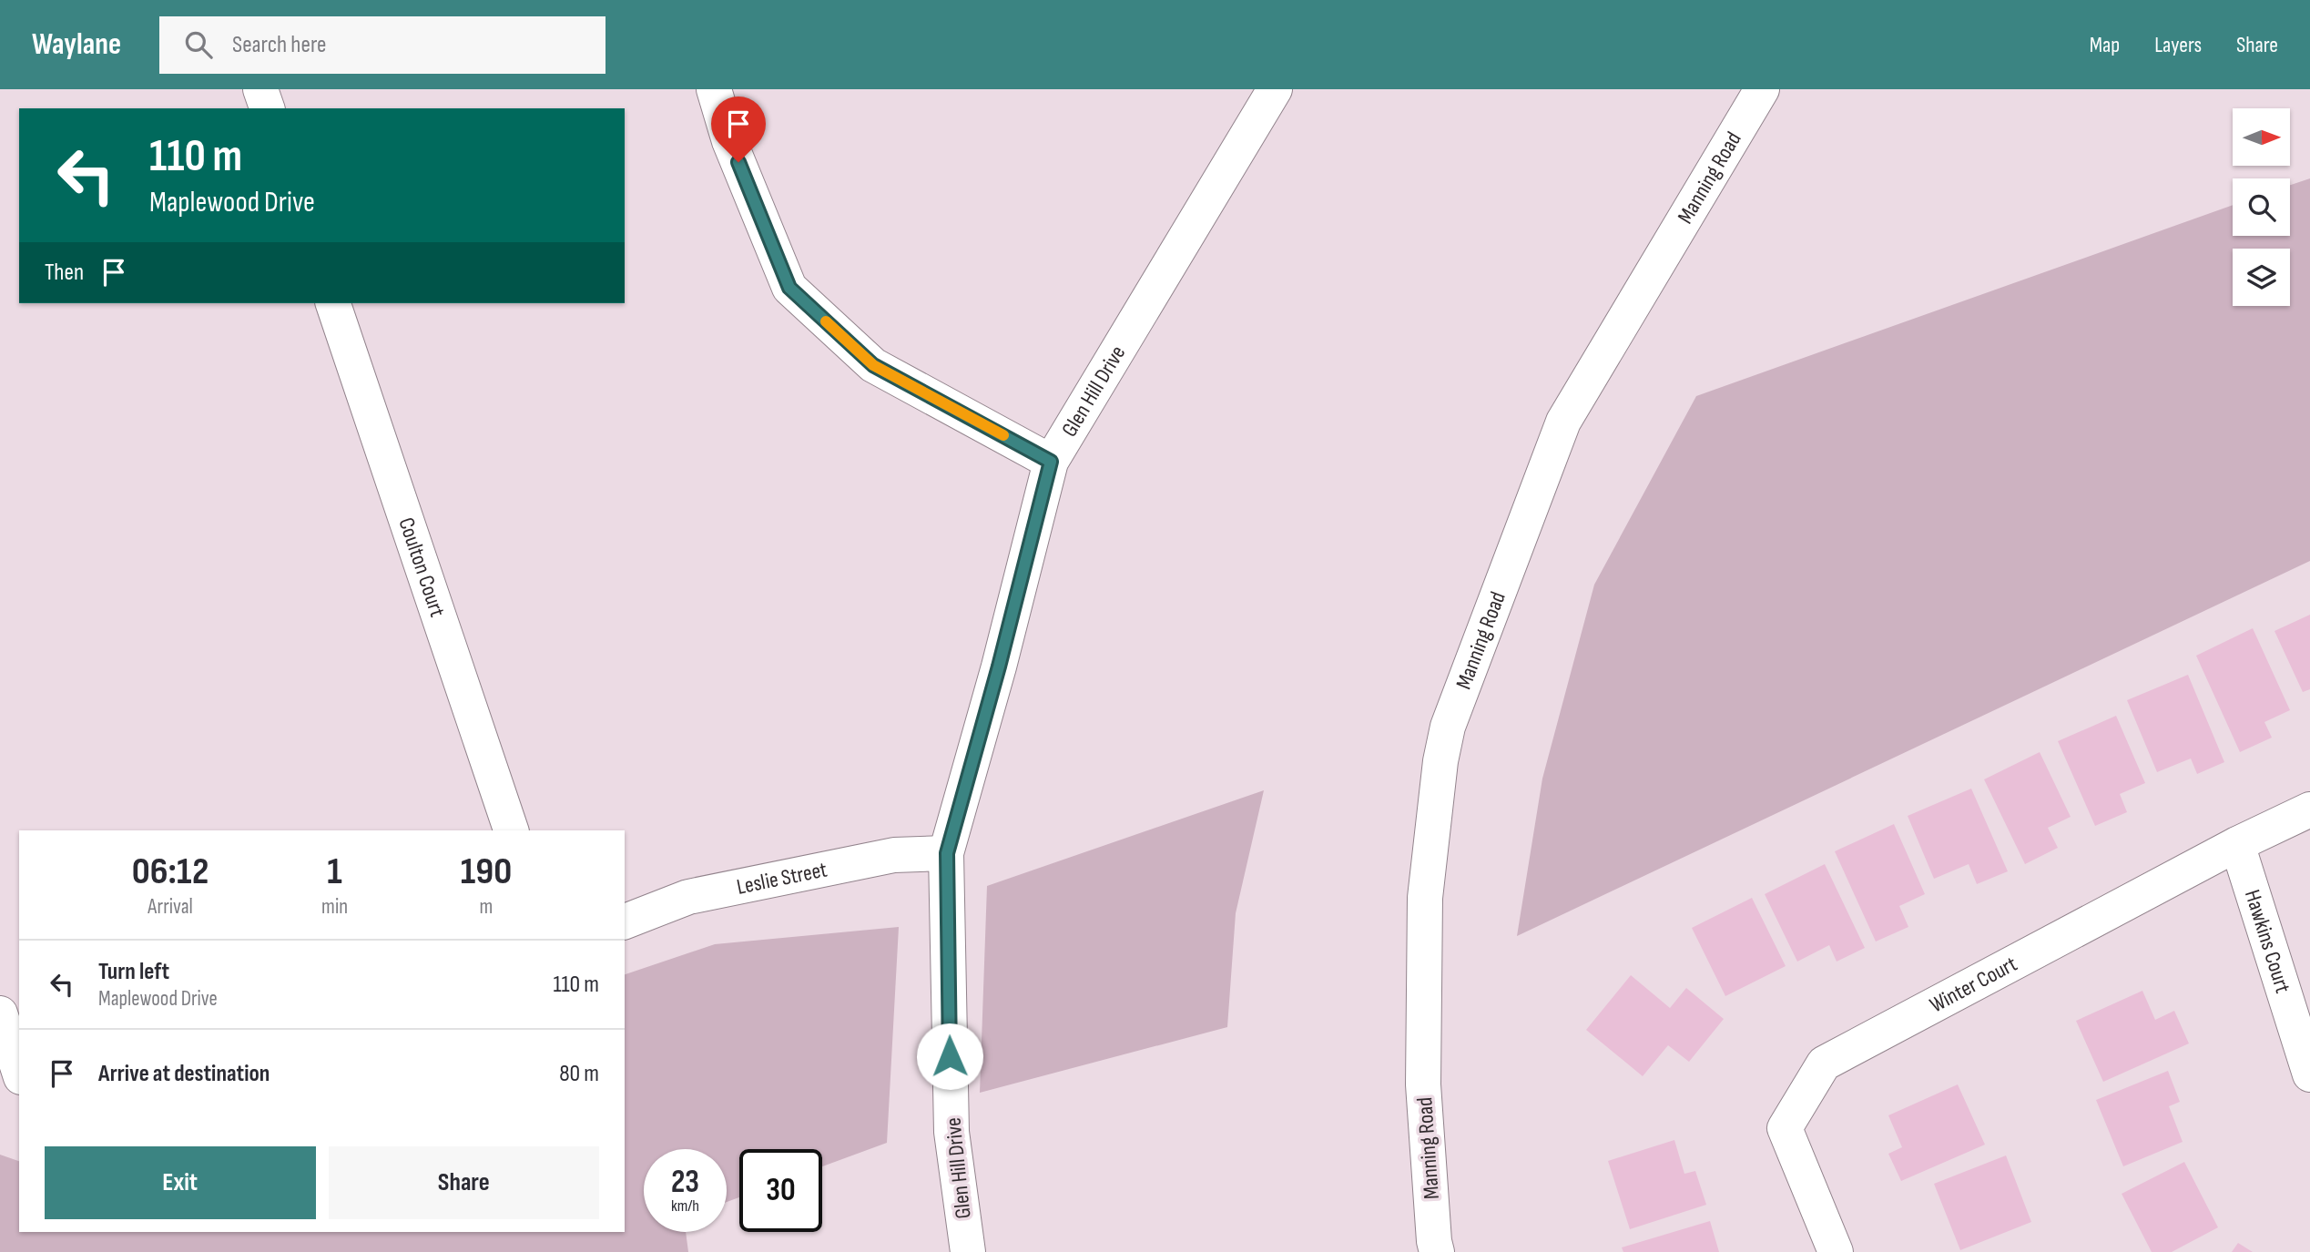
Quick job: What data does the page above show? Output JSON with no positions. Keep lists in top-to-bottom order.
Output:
{
  "streets": {
    "street": [
      "Manning Road",
      "Glen Hill Drive",
      "Coulton Court",
      "Leslie Street",
      "Hawkins Court",
      "Winter Court"
    ]
  },
  "crossings": [
    ["Glen Hill Drive", "Leslie Street"],
    ["Hawkins Court", "Winter Court"]
  ],
  "north": "right",
  "page": {
    "header": "Waylane",
    "search": "Search here",
    "nav": ["Map", "Layers", "Share"],
    "turn": ["110 m", "Maplewood Drive"],
    "then": "Then",
    "eta": [
      "06:12",
      "Arrival",
      "1",
      "min",
      "190",
      "m"
    ],
    "list": [
      {
        "name": "Turn left",
        "note": "Maplewood Drive",
        "value": "110 m"
      },
      {
        "name": "Arrive at destination",
        "value": "80 m"
      }
    ],
    "buttons": ["Exit", "Share"],
    "speed": "23 km/h",
    "limit": "30"
  }
}
